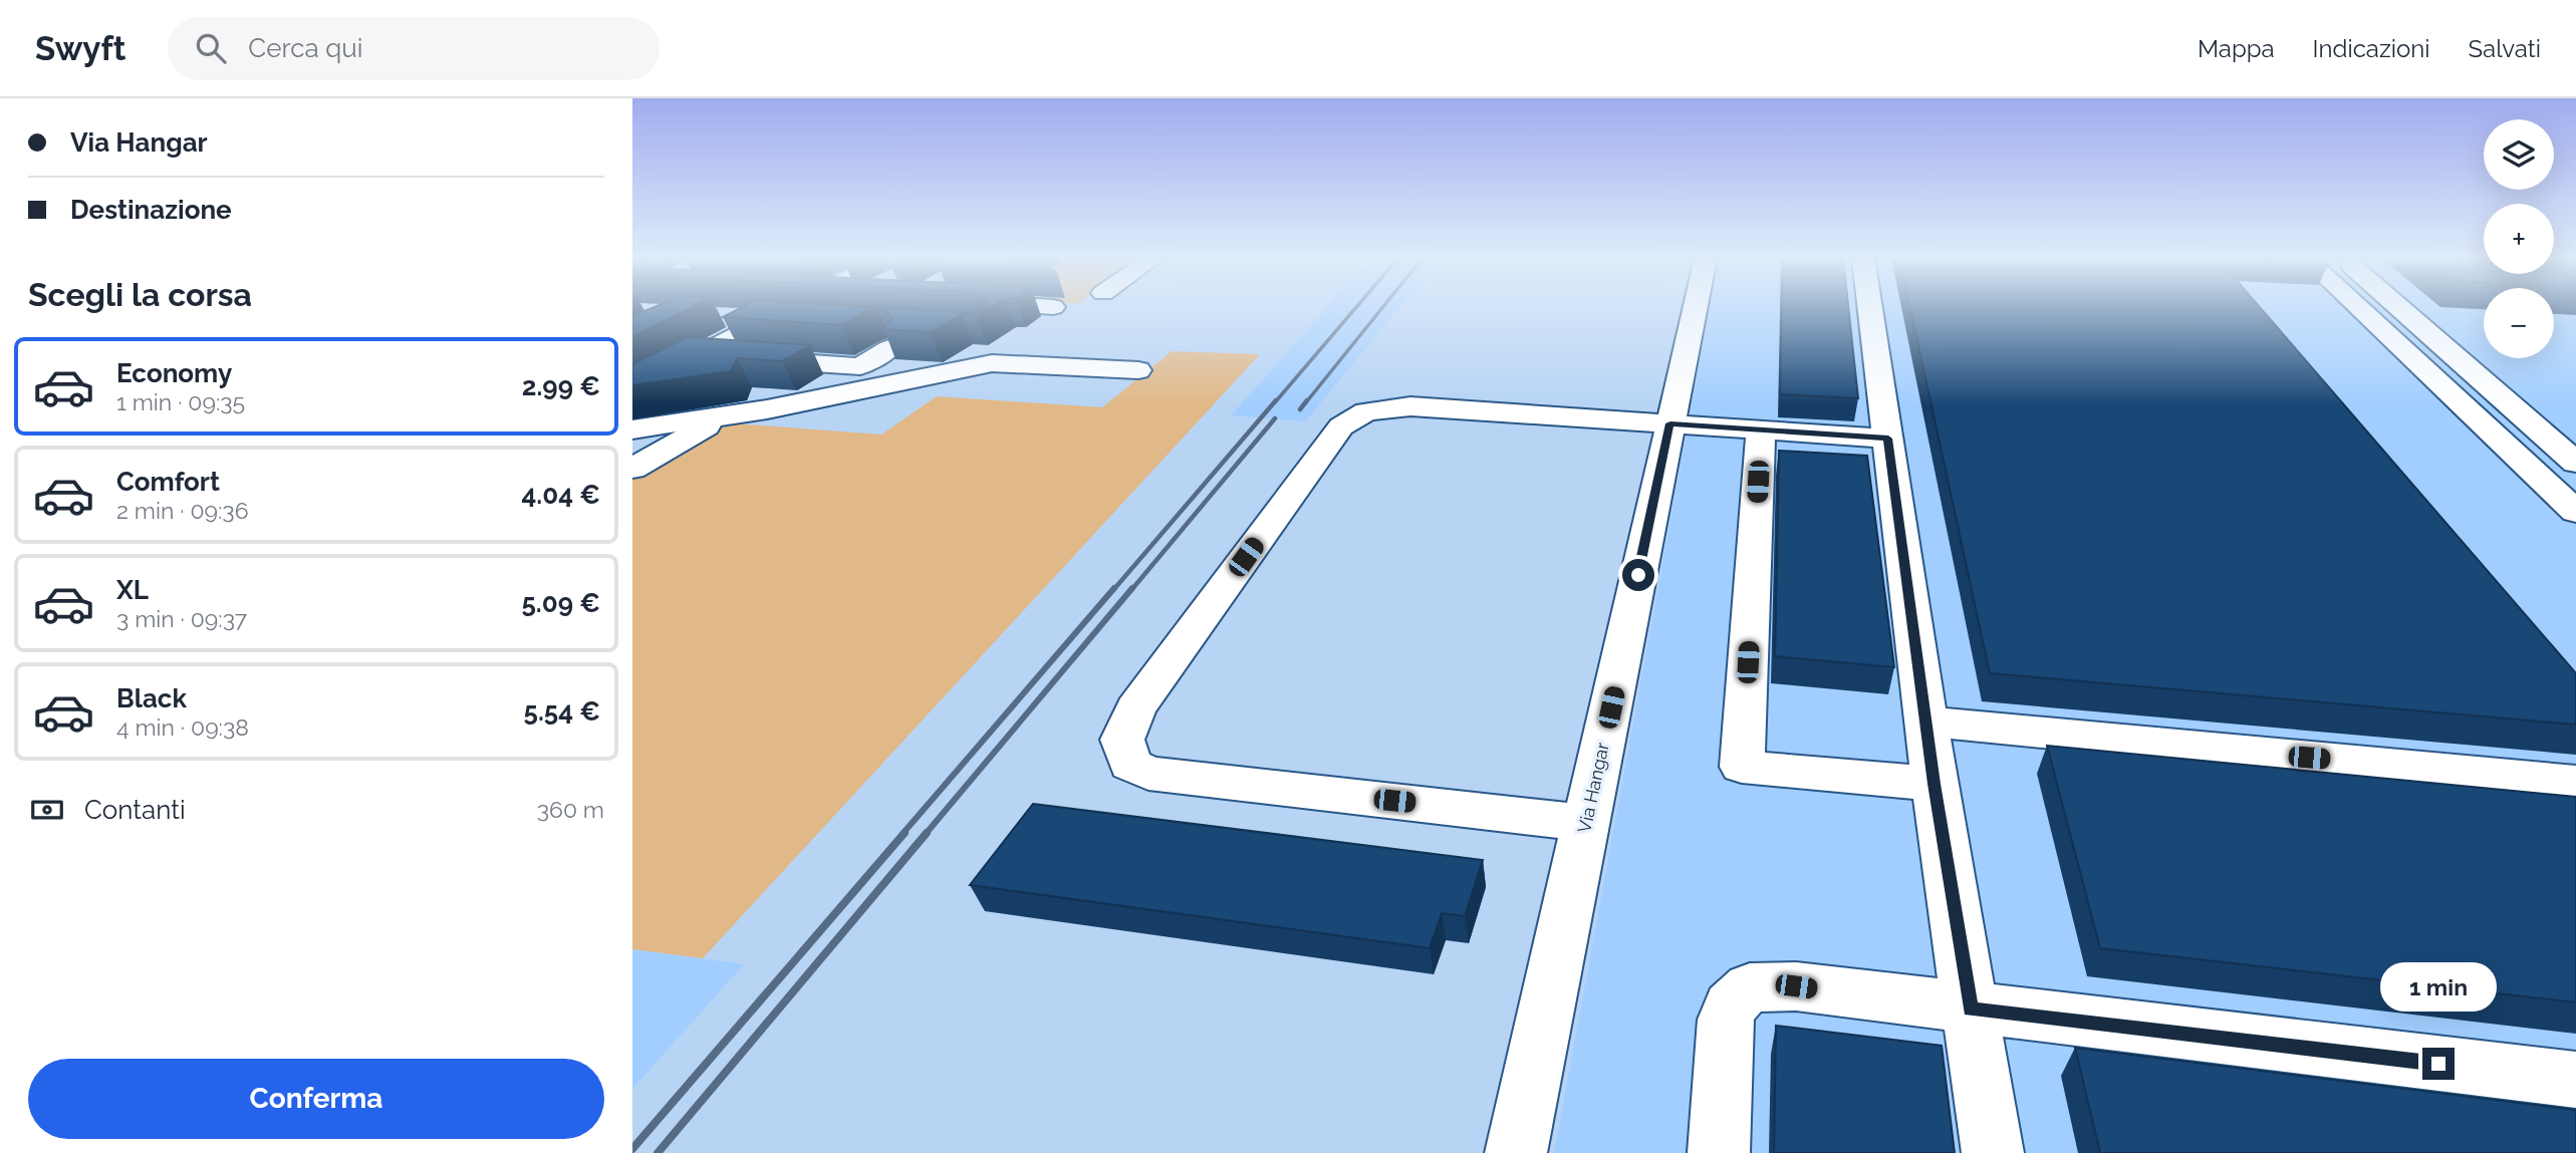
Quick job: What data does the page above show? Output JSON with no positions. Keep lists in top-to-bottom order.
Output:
{
  "streets": {
    "street": ["Via Hangar"]
  },
  "page": {
    "header": "Swyft",
    "search": "Cerca qui",
    "nav": ["Mappa", "Indicazioni", "Salvati"],
    "banner": ["Via Hangar", "Destinazione"],
    "map_buttons": ["+", "−"],
    "heading": "Scegli la corsa",
    "list": [
      {
        "name": "Economy",
        "note": "1 min · 09:35",
        "value": "2.99 €"
      },
      {
        "name": "Comfort",
        "note": "2 min · 09:36",
        "value": "4.04 €"
      },
      {
        "name": "XL",
        "note": "3 min · 09:37",
        "value": "5.09 €"
      },
      {
        "name": "Black",
        "note": "4 min · 09:38",
        "value": "5.54 €"
      }
    ],
    "pay": ["Contanti", "360 m"],
    "bubble": "1 min",
    "buttons": "Conferma"
  }
}
